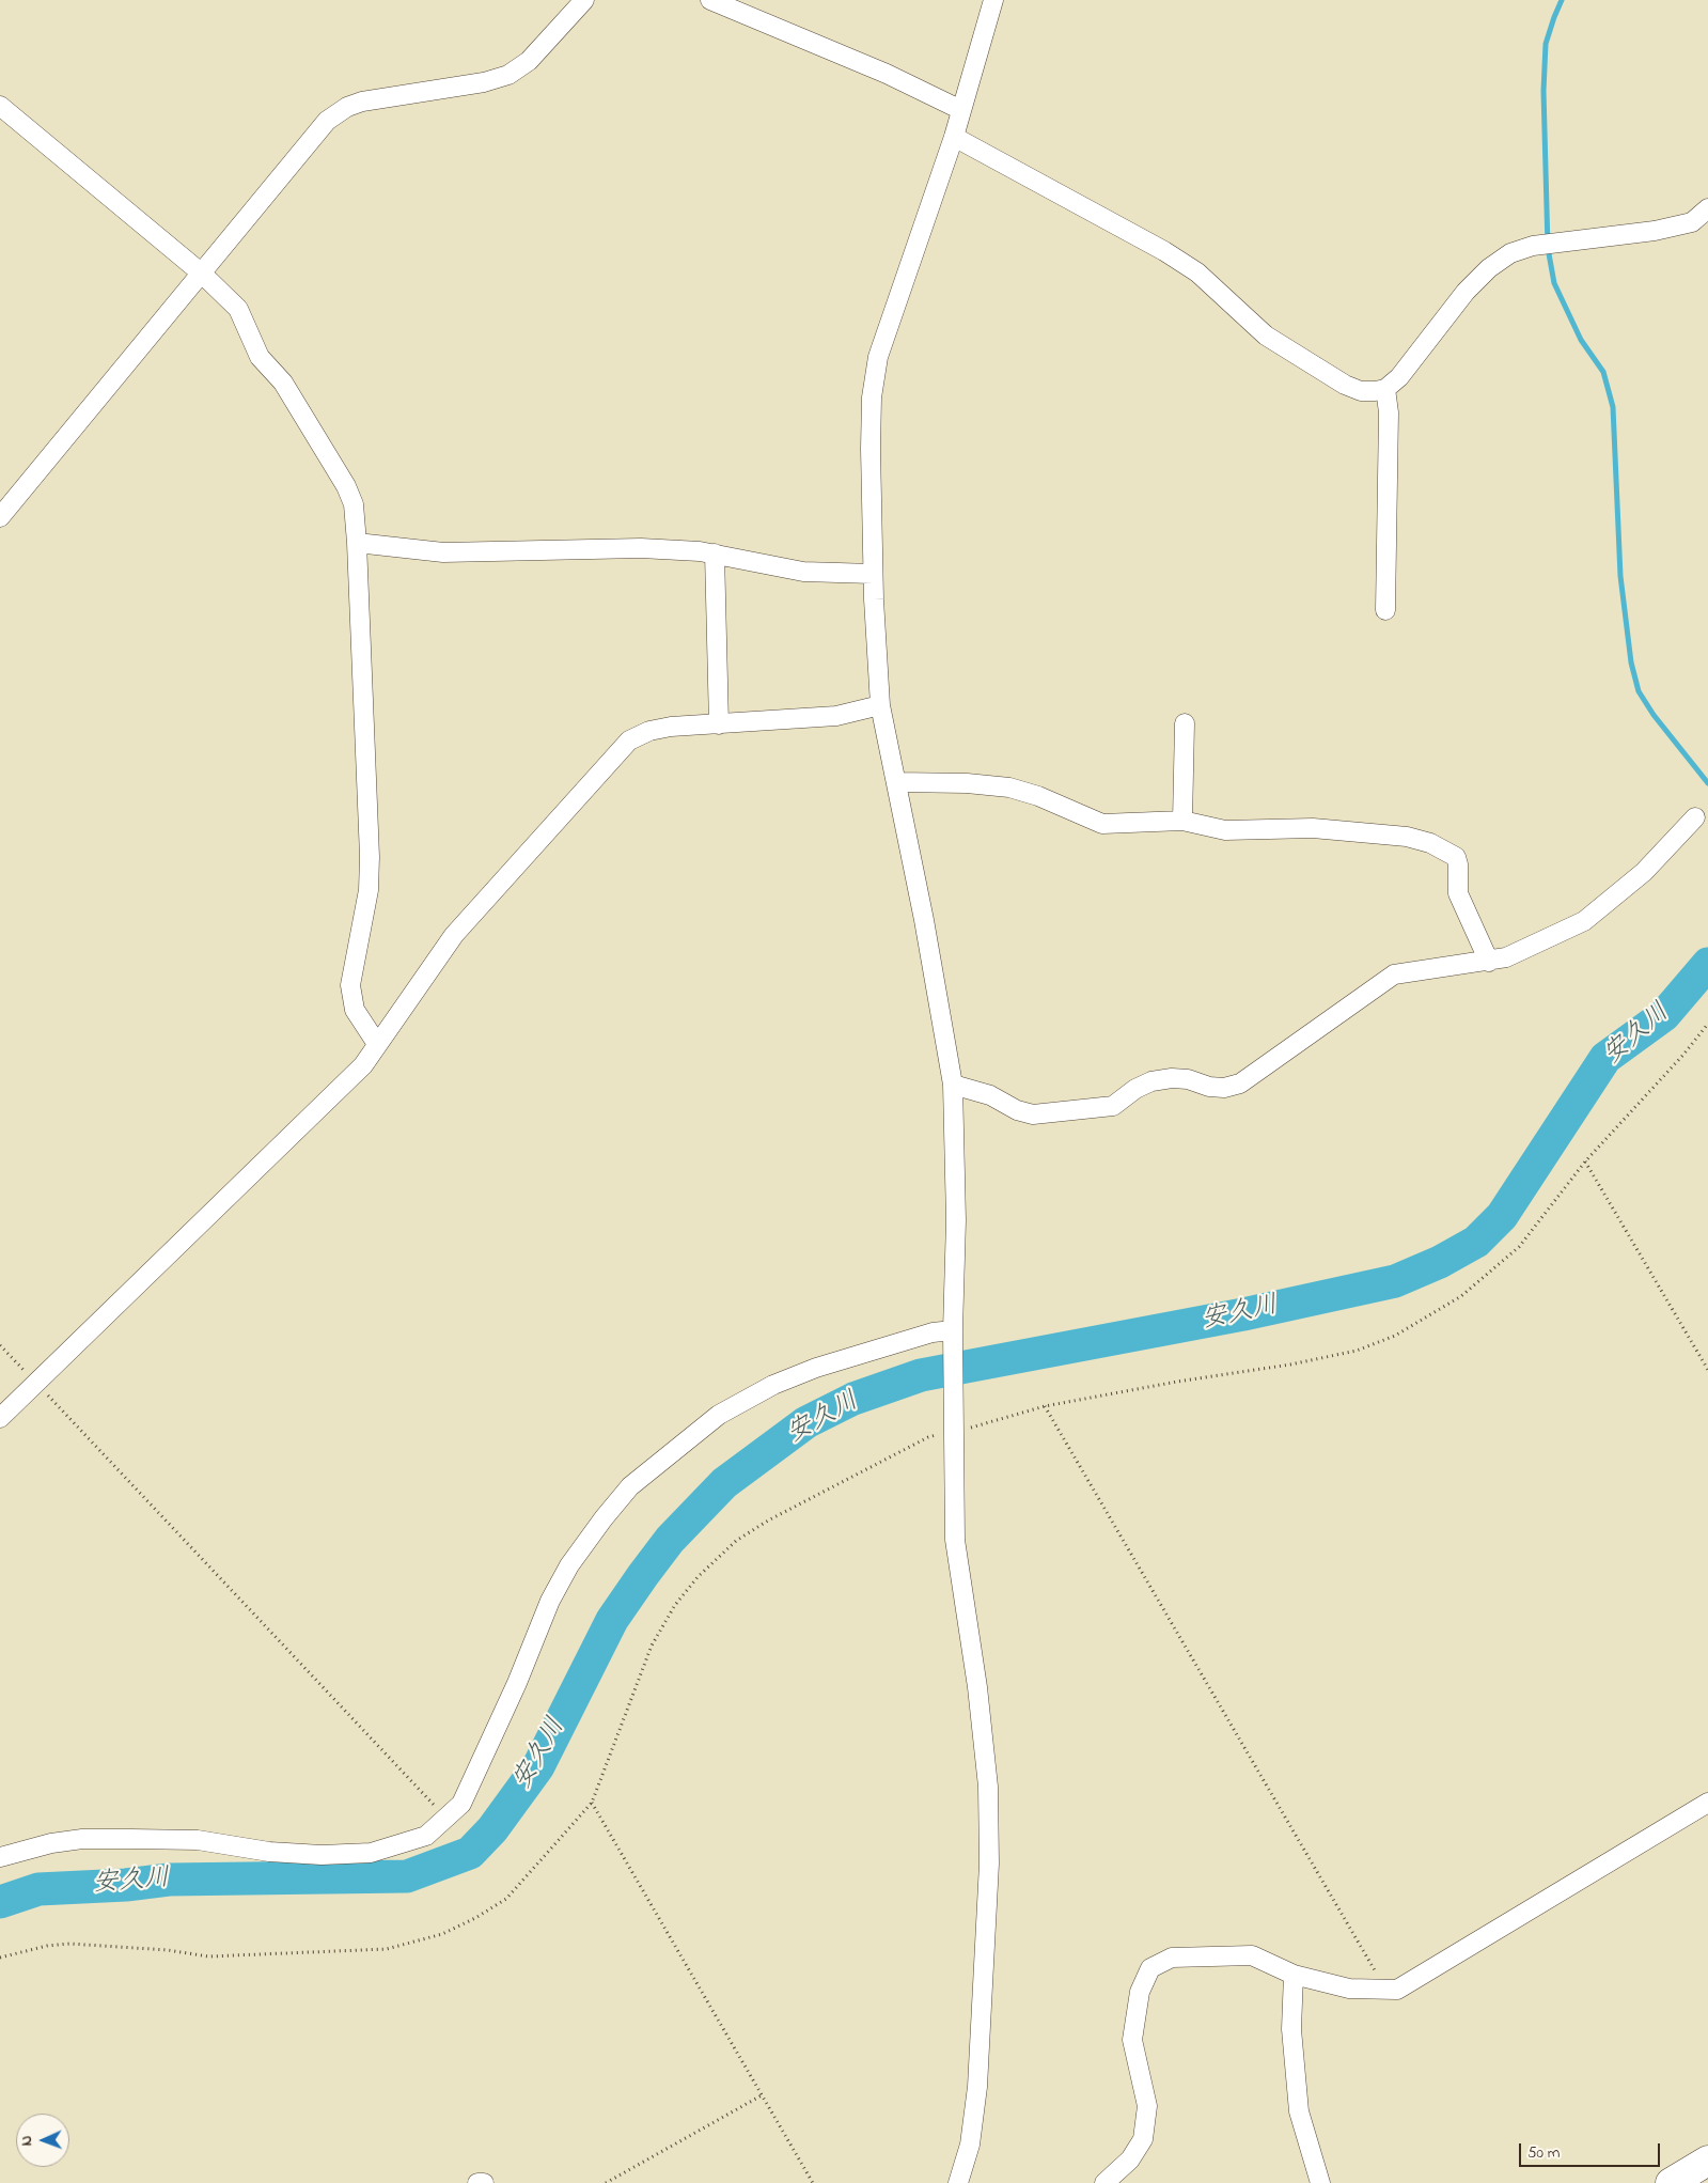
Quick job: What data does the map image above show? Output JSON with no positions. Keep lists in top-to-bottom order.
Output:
{
  "water": ["安久川"],
  "scale_bar": "50 m",
  "north": "left"
}
